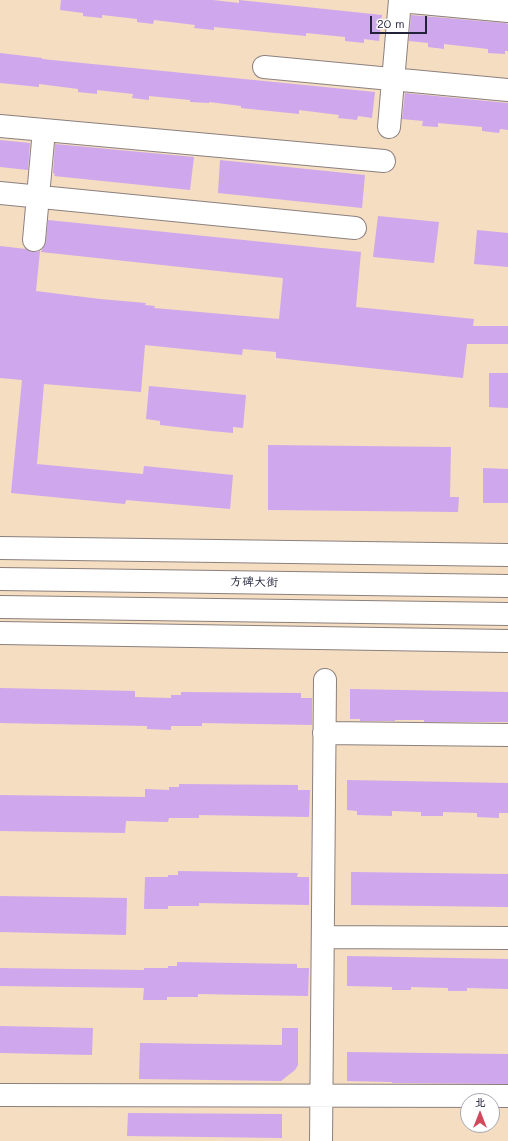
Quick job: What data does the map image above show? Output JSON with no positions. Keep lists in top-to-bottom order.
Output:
{
  "streets": {
    "street": ["方碑大街"]
  },
  "scale_bar": "20 m",
  "north": "top"
}
